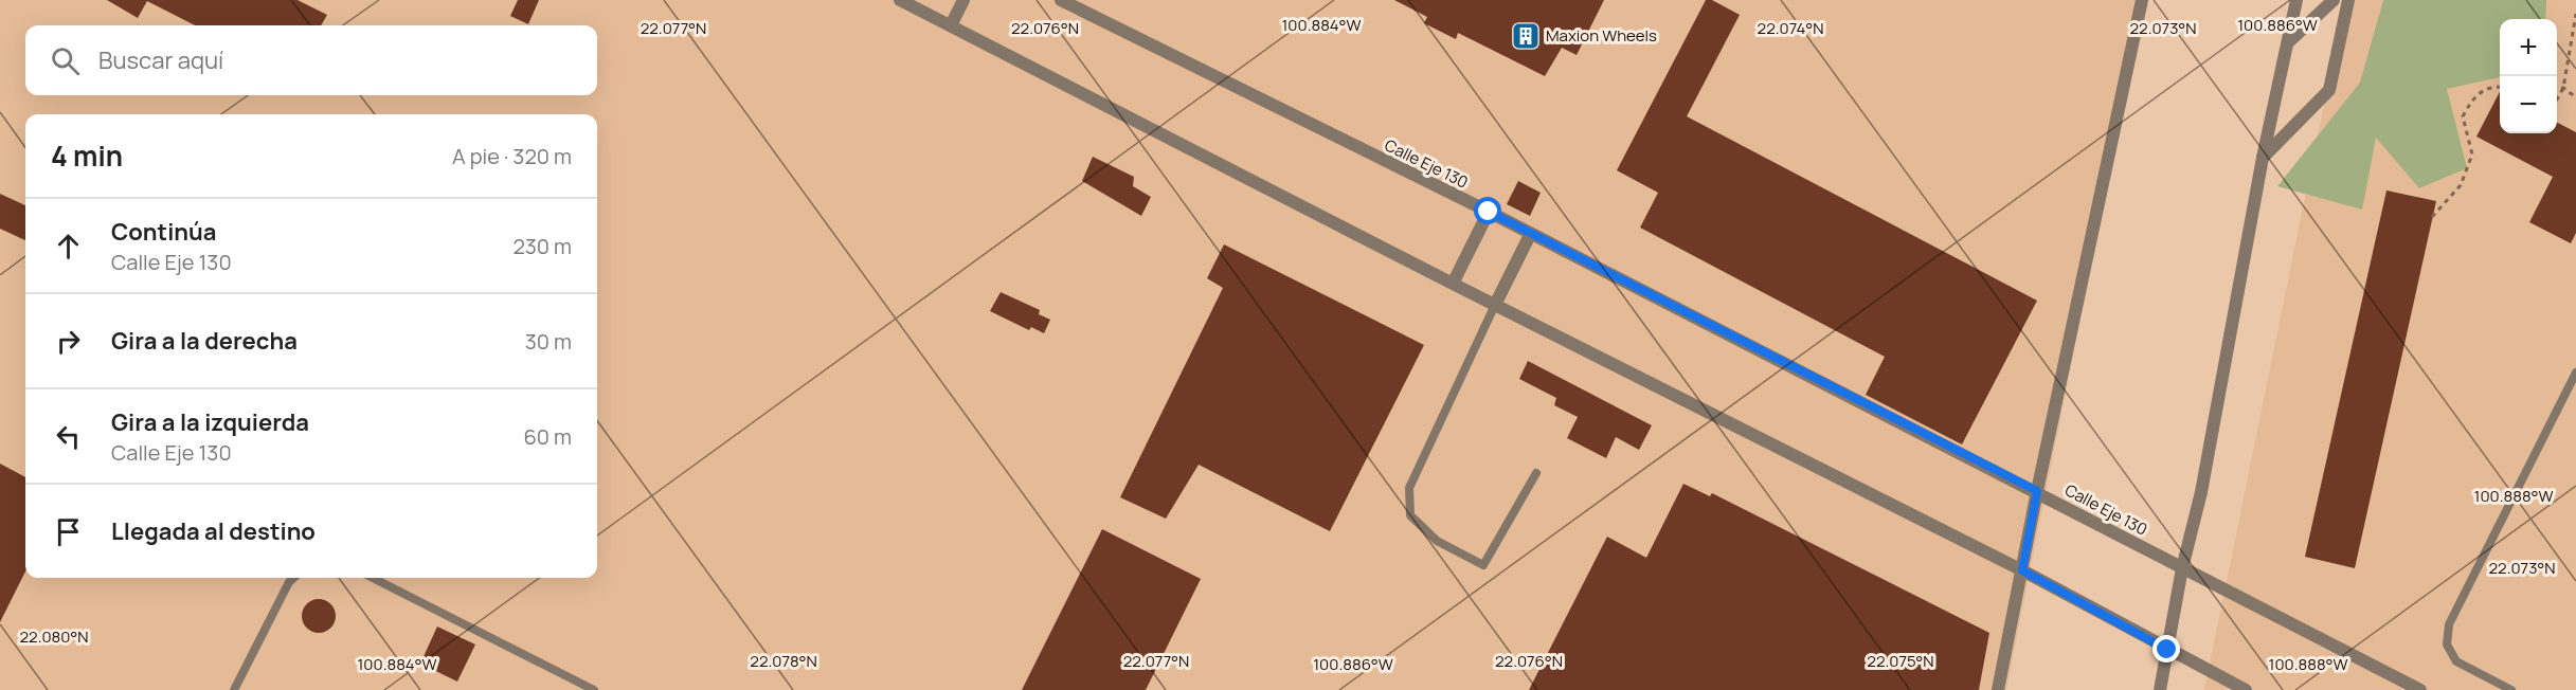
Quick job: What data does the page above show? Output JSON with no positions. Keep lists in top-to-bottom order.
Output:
{
  "streets": {
    "street": ["Calle Eje 130"]
  },
  "places": {
    "building": ["Maxion Wheels"]
  },
  "page": {
    "map_buttons": ["+", "−"],
    "search": "Buscar aquí",
    "heading": ["4 min", "A pie · 320 m"],
    "list": [
      ["Continúa", "Calle Eje 130", "230 m"],
      ["Gira a la derecha", "30 m"],
      ["Gira a la izquierda", "Calle Eje 130", "60 m"],
      "Llegada al destino"
    ]
  },
  "coordinates": [
    "100.886°W",
    "100.884°W",
    "22.077°N",
    "22.076°N",
    "22.074°N",
    "22.073°N",
    "100.888°W",
    "22.080°N",
    "22.078°N",
    "22.075°N"
  ]
}
